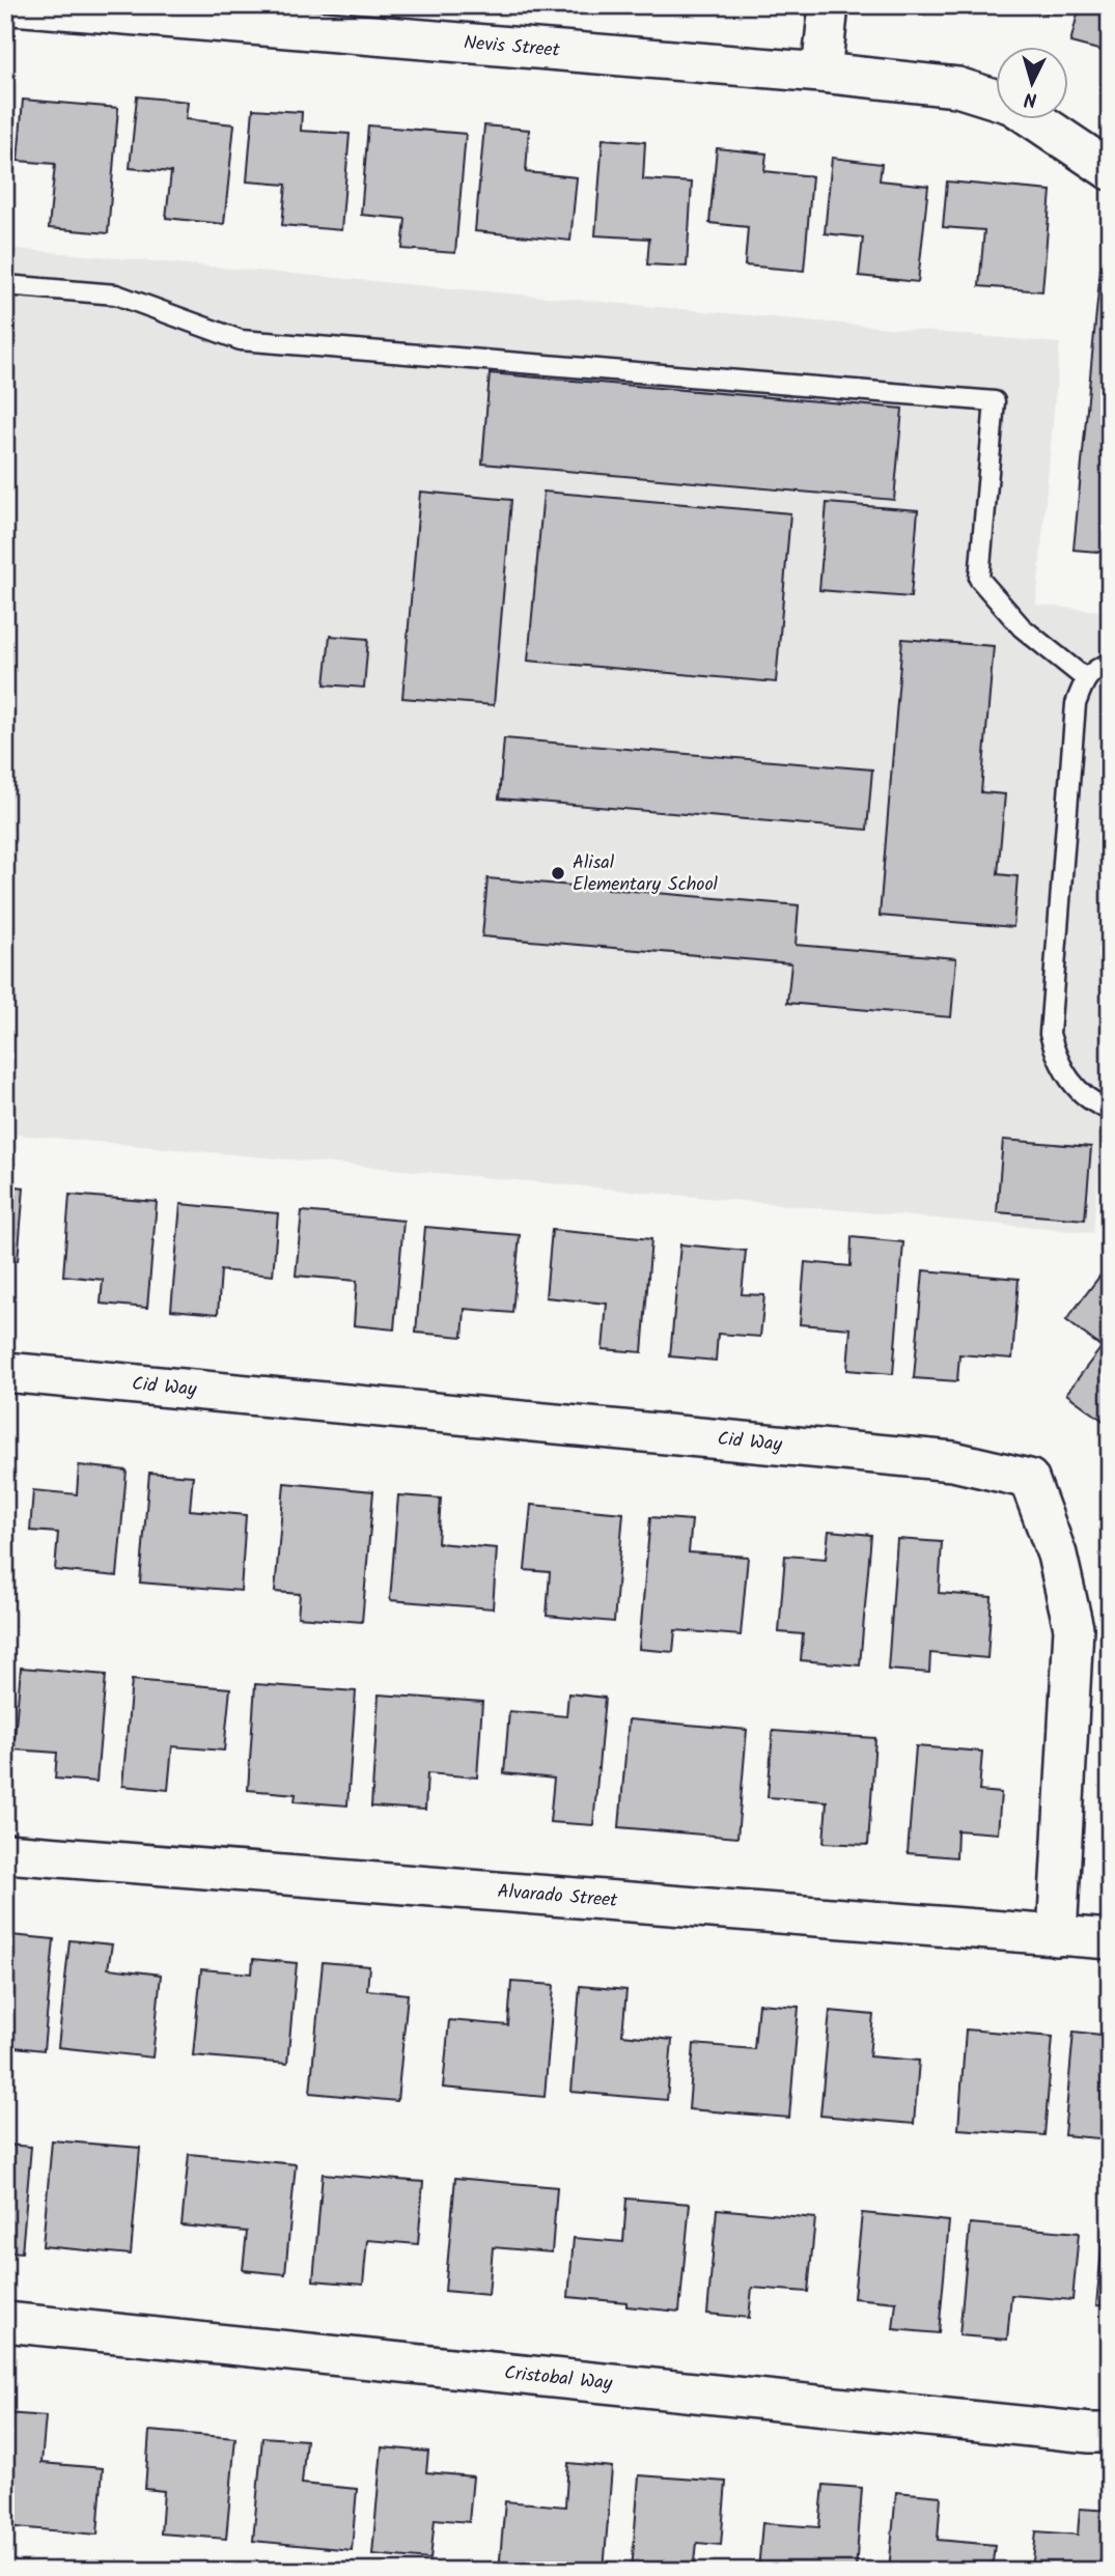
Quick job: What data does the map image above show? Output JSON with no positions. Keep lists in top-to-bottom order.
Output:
{
  "streets": {
    "street": [
      "Nevis Street",
      "Cid Way",
      "Alvarado Street",
      "Cristobal Way"
    ]
  },
  "crossings": [
    ["Cid Way", "Alvarado Street"]
  ],
  "places": ["Alisal Elementary School"],
  "north": "bottom"
}
